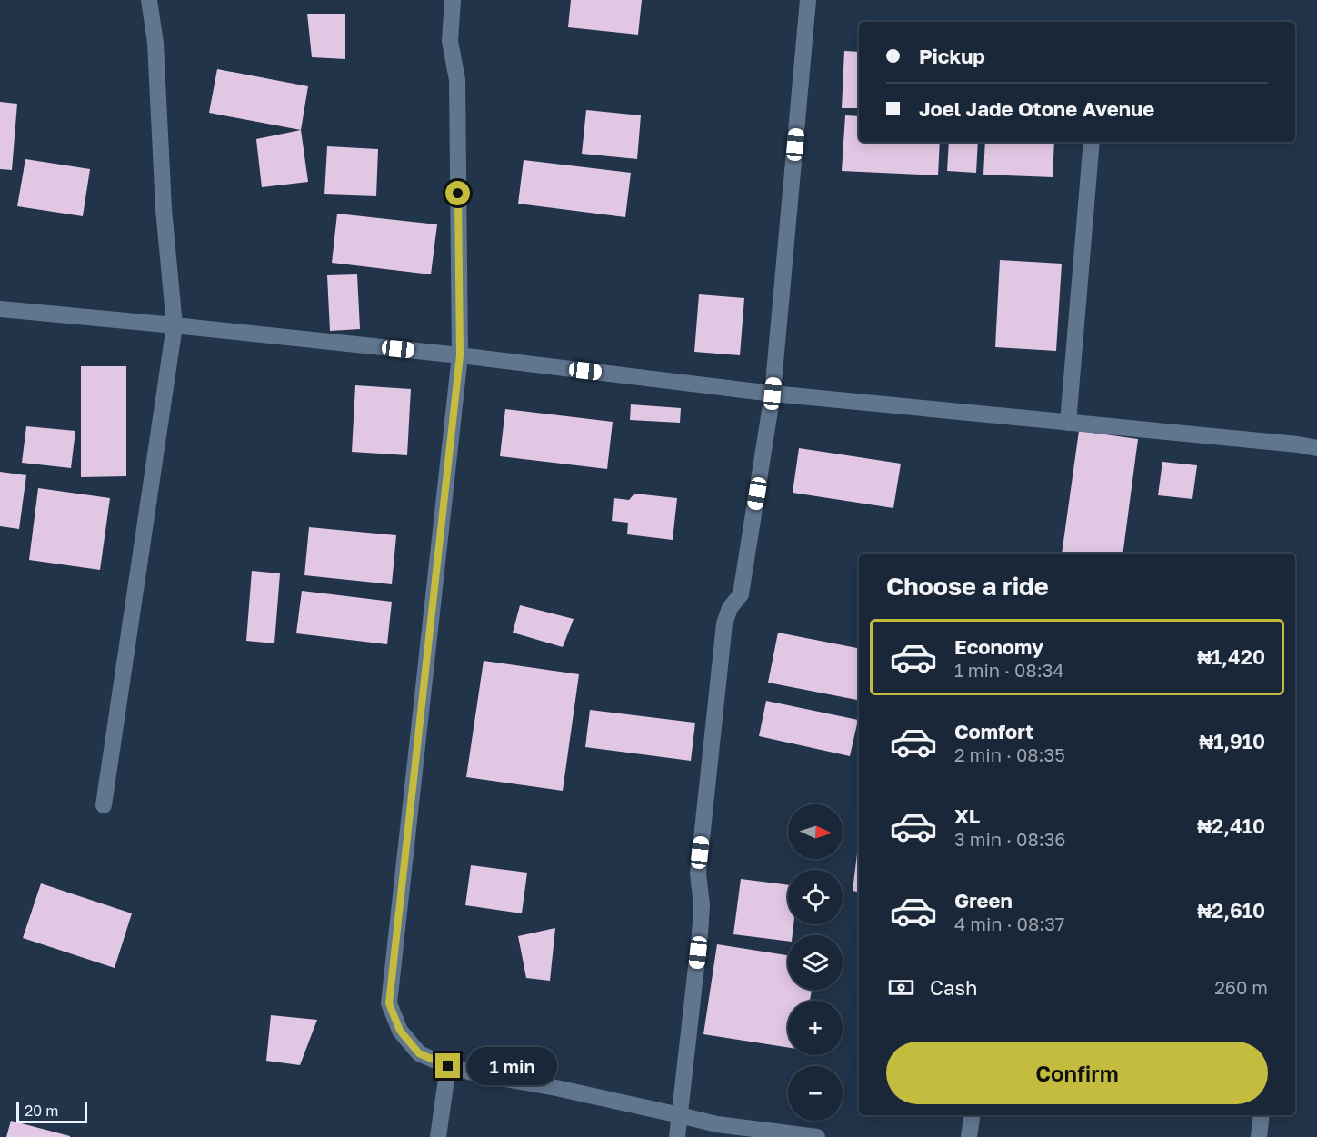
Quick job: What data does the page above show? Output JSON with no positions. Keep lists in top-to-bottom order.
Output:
{
  "scale_bar": "20 m",
  "north": "right",
  "page": {
    "banner": ["Pickup", "Joel Jade Otone Avenue"],
    "heading": "Choose a ride",
    "list": [
      {
        "name": "Economy",
        "note": "1 min · 08:34",
        "value": "₦1,420"
      },
      {
        "name": "Comfort",
        "note": "2 min · 08:35",
        "value": "₦1,910"
      },
      {
        "name": "XL",
        "note": "3 min · 08:36",
        "value": "₦2,410"
      },
      {
        "name": "Green",
        "note": "4 min · 08:37",
        "value": "₦2,610"
      }
    ],
    "map_buttons": ["+", "−"],
    "pay": ["Cash", "260 m"],
    "buttons": "Confirm",
    "bubble": "1 min",
    "scale": "20 m"
  }
}
